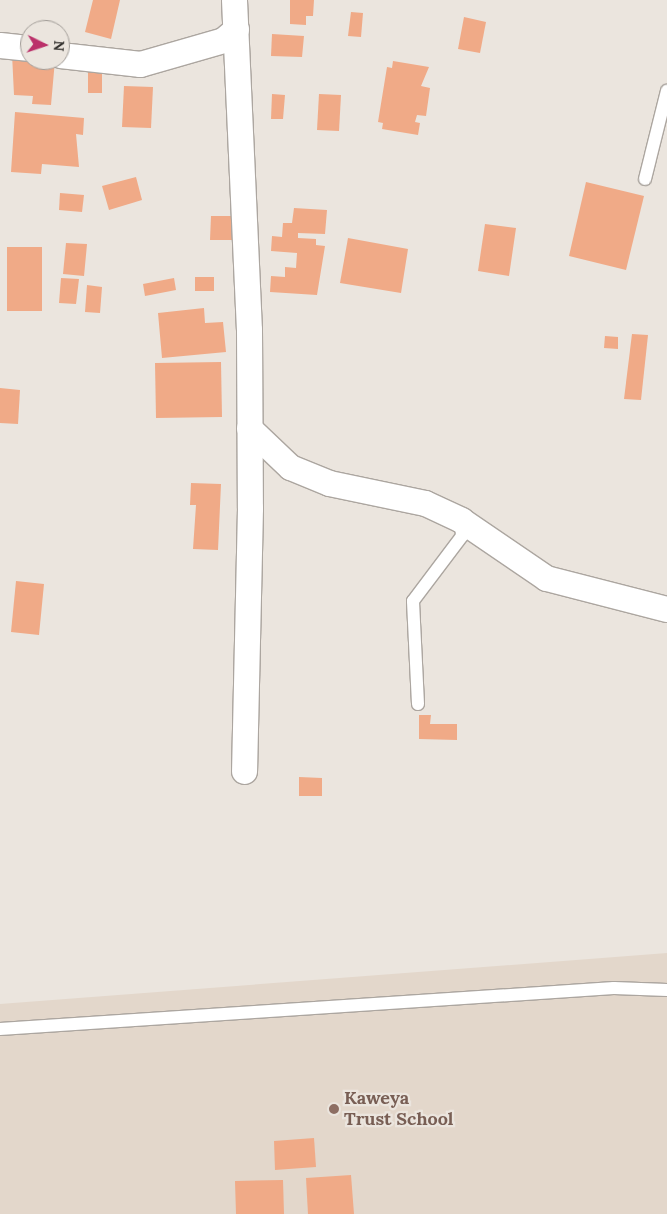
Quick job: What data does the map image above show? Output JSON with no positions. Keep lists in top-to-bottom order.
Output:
{
  "places": ["Kaweya Trust School"],
  "north": "right"
}
